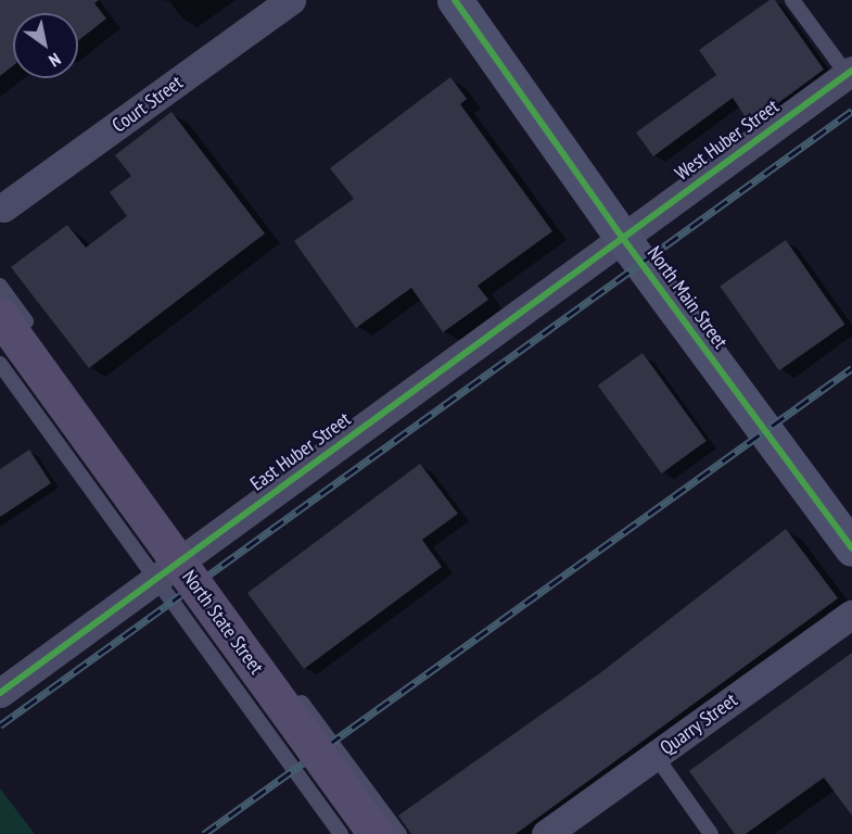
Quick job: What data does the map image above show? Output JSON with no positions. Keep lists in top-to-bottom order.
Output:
{
  "streets": {
    "main road": ["North State Street"],
    "street": [
      "Court Street",
      "West Huber Street",
      "North Main Street",
      "East Huber Street",
      "Quarry Street"
    ]
  },
  "crossings": [
    ["West Huber Street", "North Main Street"],
    ["West Huber Street", "East Huber Street"],
    ["North Main Street", "East Huber Street"]
  ],
  "north": "bottom right"
}
